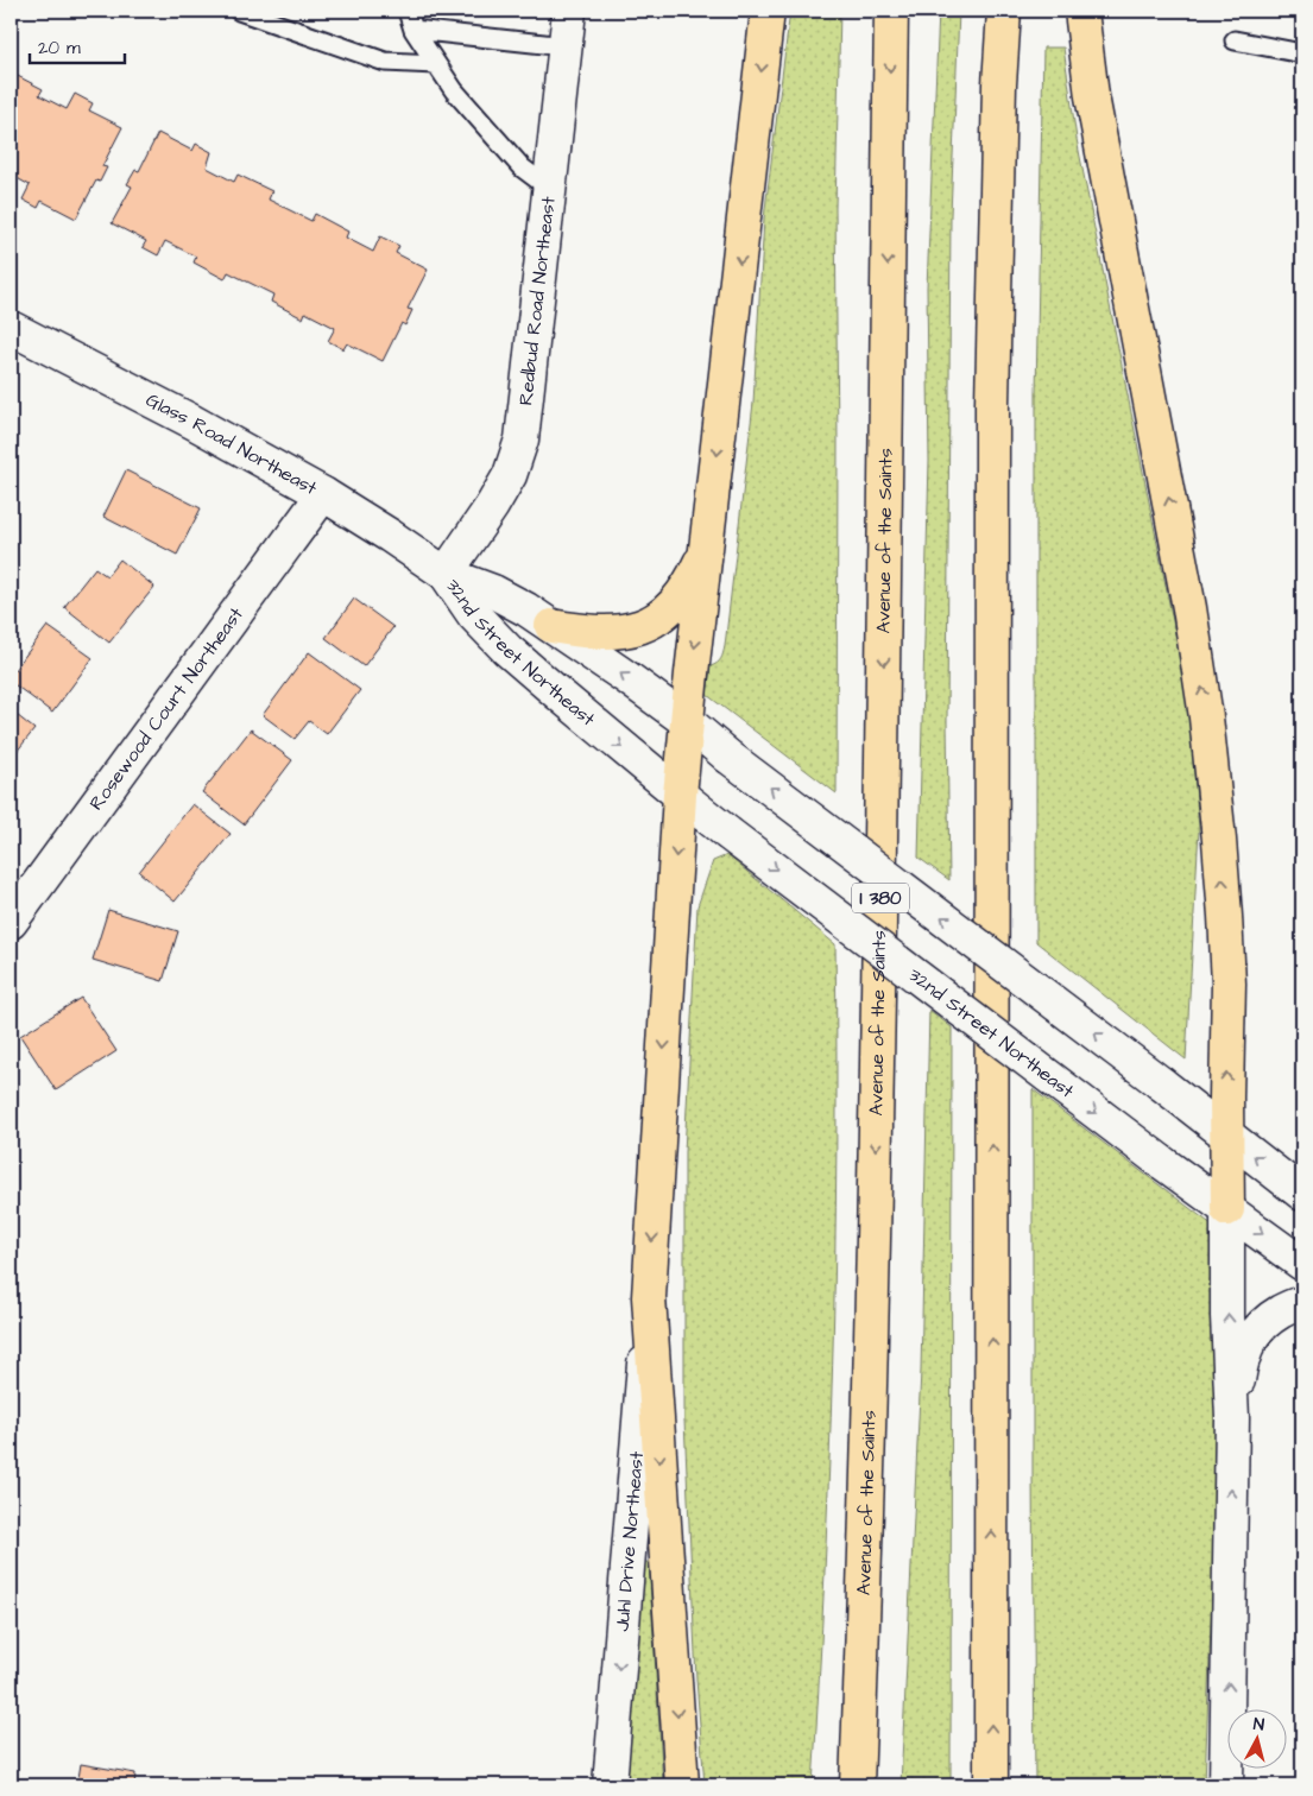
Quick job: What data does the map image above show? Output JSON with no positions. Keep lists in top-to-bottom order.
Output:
{
  "streets": {
    "highway": ["Avenue of the Saints", "I 380"],
    "street": [
      "Redbud Road Northeast",
      "Glass Road Northeast",
      "32nd Street Northeast",
      "Rosewood Court Northeast",
      "Juhl Drive Northeast"
    ]
  },
  "crossings": [
    ["Redbud Road Northeast", "Glass Road Northeast"],
    ["Redbud Road Northeast", "32nd Street Northeast"],
    ["Glass Road Northeast", "32nd Street Northeast"],
    ["Glass Road Northeast", "Rosewood Court Northeast"]
  ],
  "one_way": ["Juhl Drive Northeast"],
  "scale_bar": "20 m",
  "north": "top"
}
